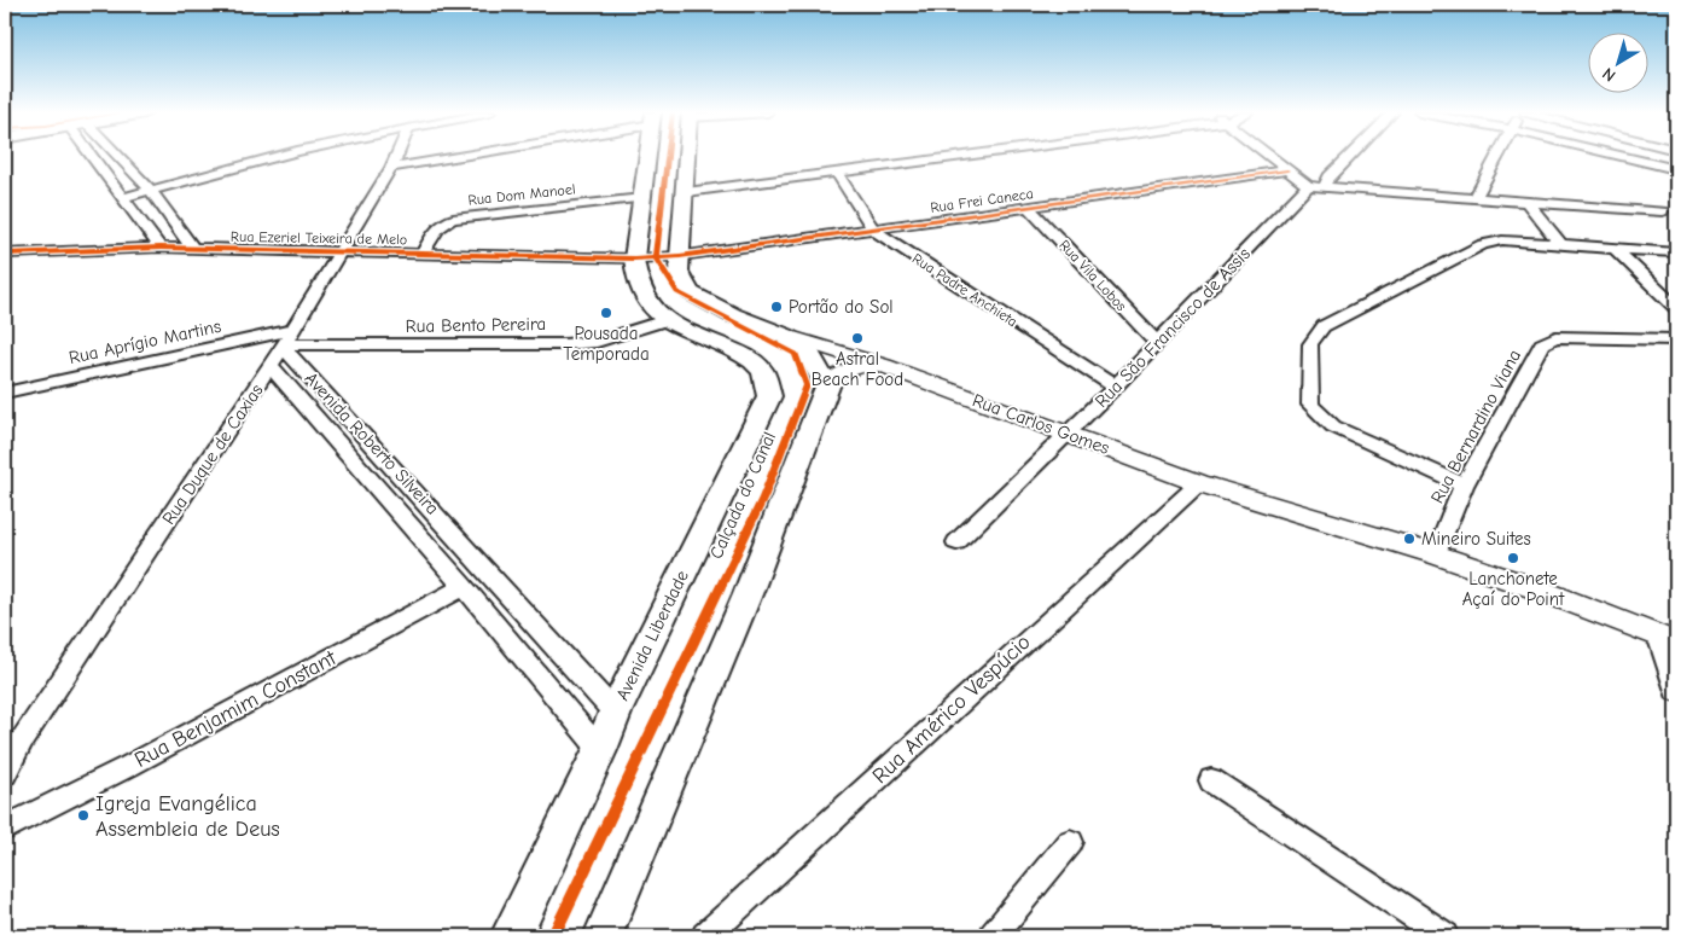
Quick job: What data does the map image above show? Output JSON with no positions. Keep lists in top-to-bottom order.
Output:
{
  "streets": {
    "main road": ["Avenida Liberdade"],
    "street": [
      "Rua Dom Manoel",
      "Rua Frei Caneca",
      "Rua Ezeriel Teixeira de Melo",
      "Rua Vila Lobos",
      "Rua Padre Anchieta",
      "Rua Bento Pereira",
      "Rua São Francisco de Assis",
      "Rua Aprígio Martins",
      "Rua Carlos Gomes",
      "Rua Bernardino Viana",
      "Avenida Roberto Silveira",
      "Rua Duque de Caxias",
      "Rua Benjamim Constant",
      "Rua Américo Vespúcio"
    ],
    "cycle path": ["Calçada do Canal"]
  },
  "crossings": [
    ["Rua Dom Manoel", "Rua Ezeriel Teixeira de Melo"],
    ["Rua Dom Manoel", "Avenida Liberdade"],
    ["Rua Frei Caneca", "Rua Ezeriel Teixeira de Melo"],
    ["Rua Frei Caneca", "Rua Vila Lobos"],
    ["Rua Frei Caneca", "Rua Padre Anchieta"],
    ["Rua Ezeriel Teixeira de Melo", "Rua Duque de Caxias"],
    ["Rua Ezeriel Teixeira de Melo", "Avenida Liberdade"],
    ["Rua Vila Lobos", "Rua São Francisco de Assis"],
    ["Rua Padre Anchieta", "Rua São Francisco de Assis"],
    ["Rua Bento Pereira", "Rua Aprígio Martins"],
    ["Rua Bento Pereira", "Avenida Roberto Silveira"],
    ["Rua Bento Pereira", "Rua Duque de Caxias"],
    ["Rua Bento Pereira", "Avenida Liberdade"],
    ["Rua São Francisco de Assis", "Rua Carlos Gomes"],
    ["Rua Aprígio Martins", "Avenida Roberto Silveira"],
    ["Rua Aprígio Martins", "Rua Duque de Caxias"],
    ["Rua Carlos Gomes", "Rua Bernardino Viana"],
    ["Rua Carlos Gomes", "Rua Américo Vespúcio"],
    ["Avenida Roberto Silveira", "Rua Duque de Caxias"],
    ["Avenida Roberto Silveira", "Avenida Liberdade"],
    ["Avenida Roberto Silveira", "Rua Benjamim Constant"]
  ],
  "places": [
    "Portão do Sol",
    "Pousada Temporada",
    "Astral Beach Food",
    "Mineiro Suites",
    "Lanchonete Açaí do Point",
    "Igreja Evangélica Assembleia de Deus"
  ],
  "north": "bottom left"
}
